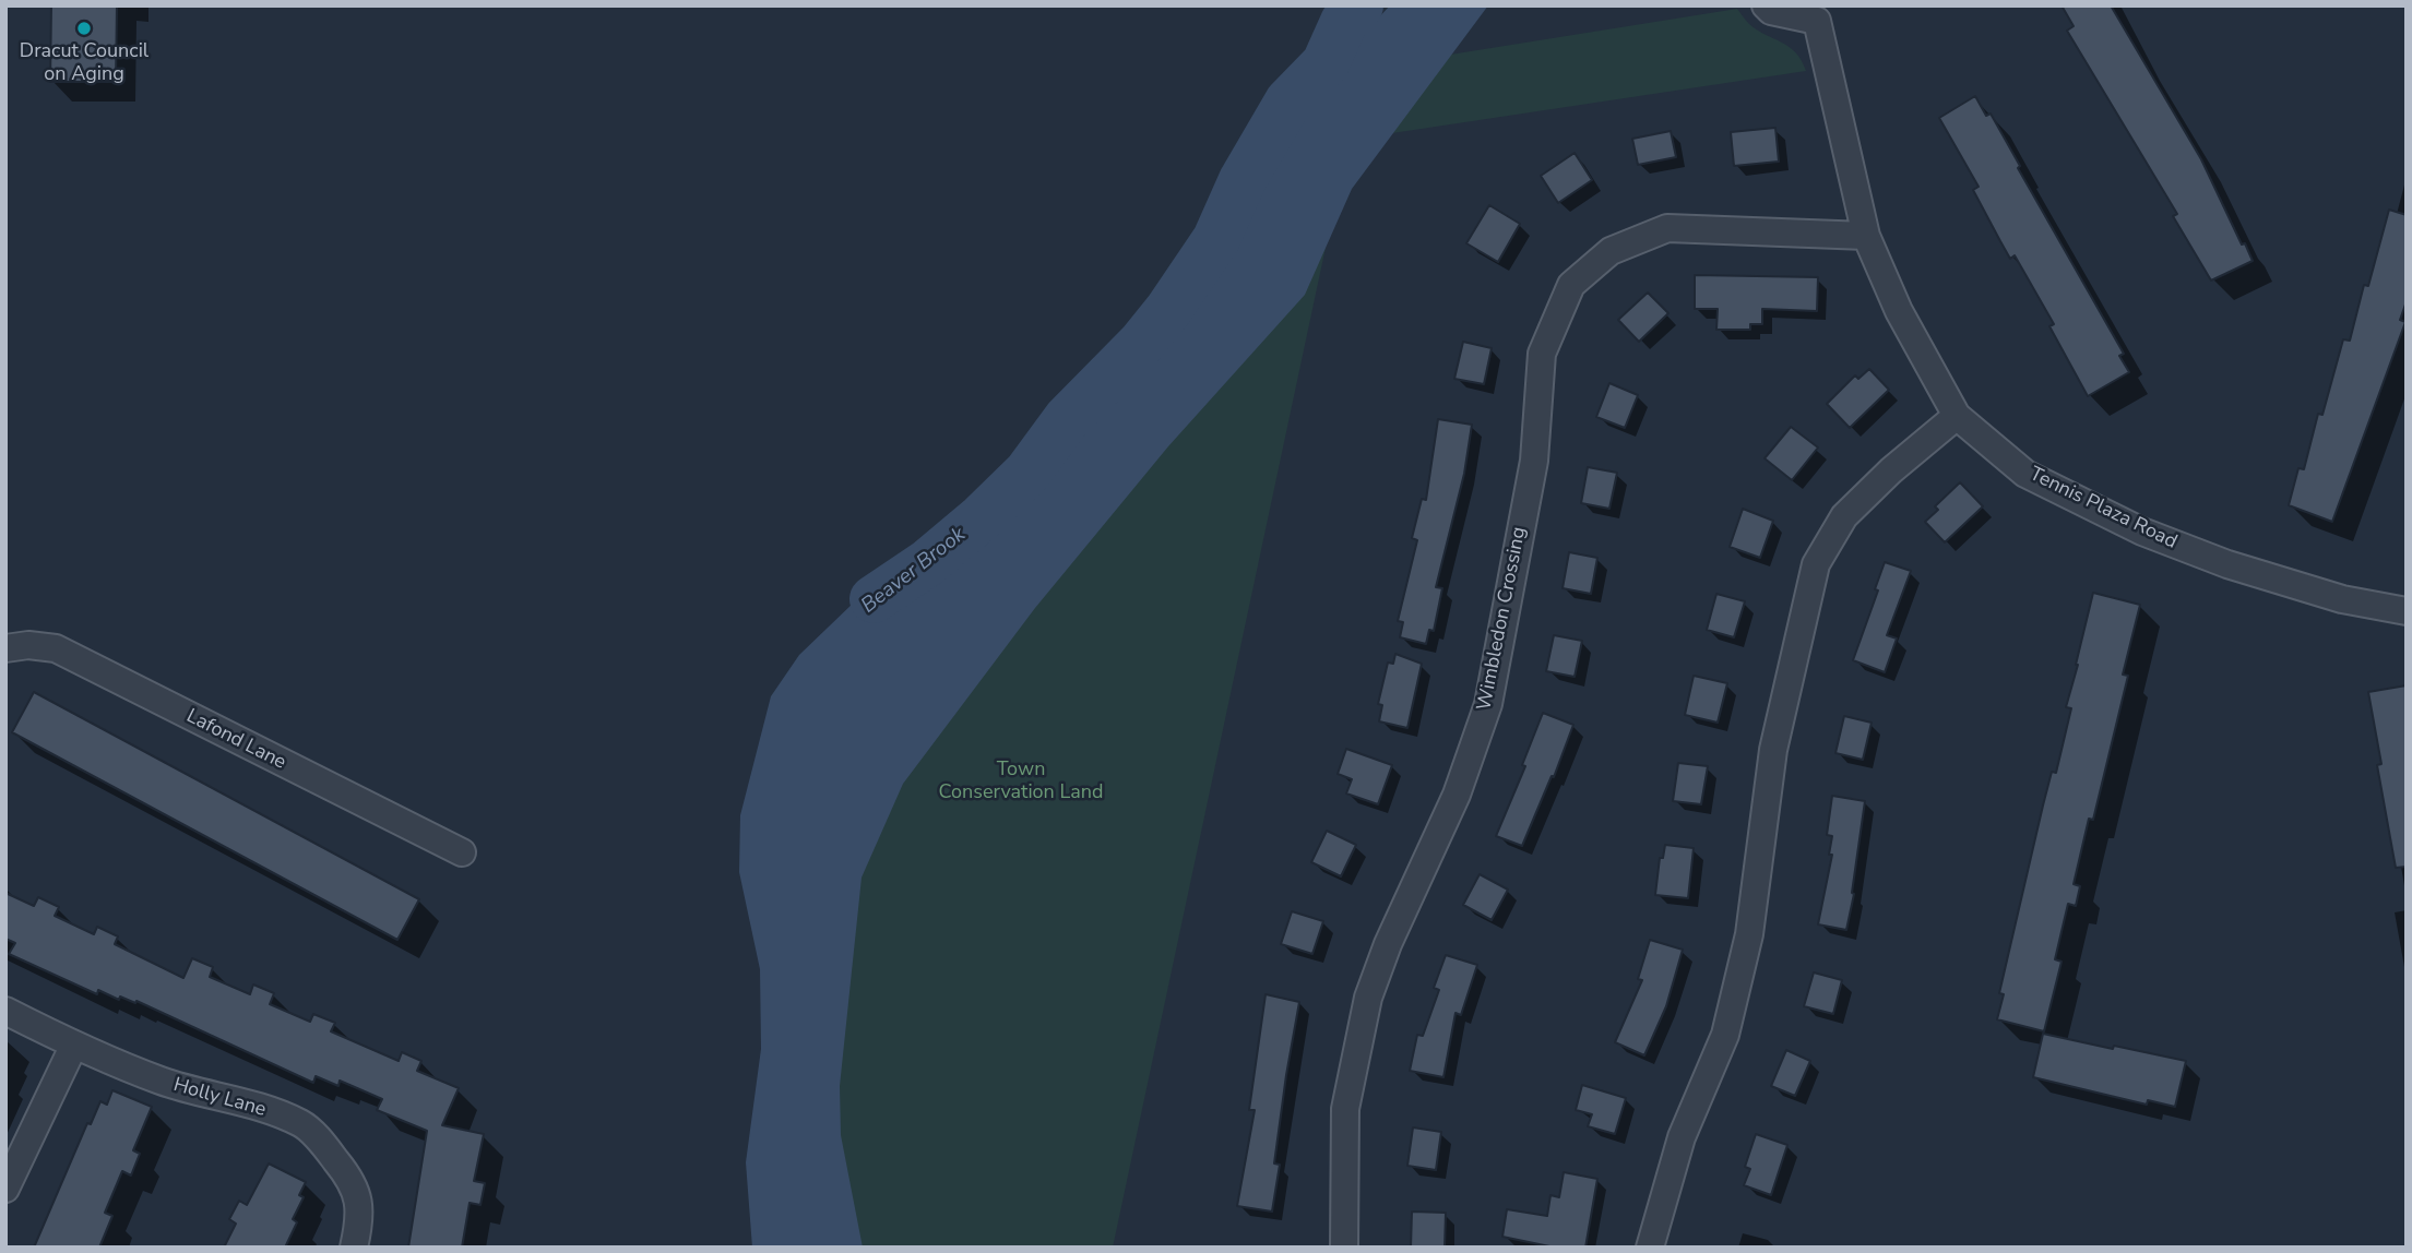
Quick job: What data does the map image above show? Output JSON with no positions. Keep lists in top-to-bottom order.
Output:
{
  "streets": {
    "street": [
      "Tennis Plaza Road",
      "Wimbledon Crossing",
      "Lafond Lane",
      "Holly Lane"
    ]
  },
  "crossings": [
    ["Tennis Plaza Road", "Wimbledon Crossing"]
  ],
  "water": ["Beaver Brook"],
  "parks": ["Town Conservation Land"],
  "places": ["Dracut Council on Aging"]
}
